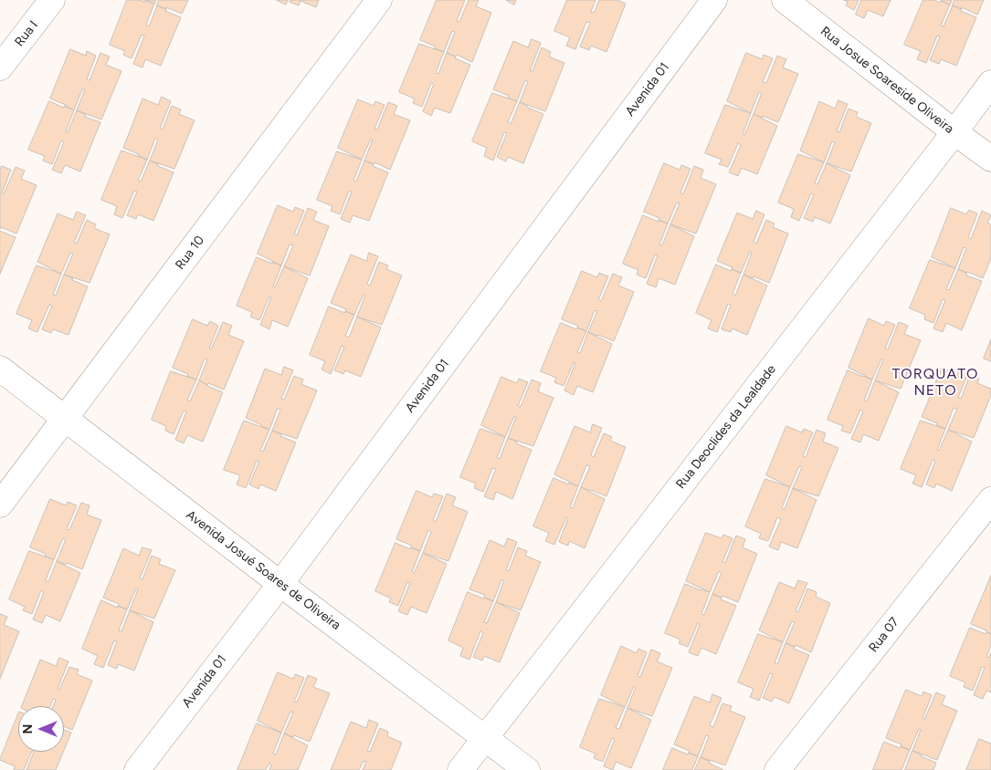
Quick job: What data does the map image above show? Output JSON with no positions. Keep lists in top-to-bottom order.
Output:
{
  "streets": {
    "street": [
      "Rua I",
      "Rua Josue Soareside Oliveira",
      "Avenida 01",
      "Rua 10",
      "Rua Deoclides da Lealdade",
      "Avenida Josué Soares de Oliveira",
      "Rua 07"
    ]
  },
  "crossings": [
    ["Rua Josue Soareside Oliveira", "Rua Deoclides da Lealdade"],
    ["Avenida 01", "Avenida Josué Soares de Oliveira"],
    ["Rua 10", "Avenida Josué Soares de Oliveira"],
    ["Rua Deoclides da Lealdade", "Avenida Josué Soares de Oliveira"]
  ],
  "districts": ["TORQUATO NETO"],
  "north": "left"
}
